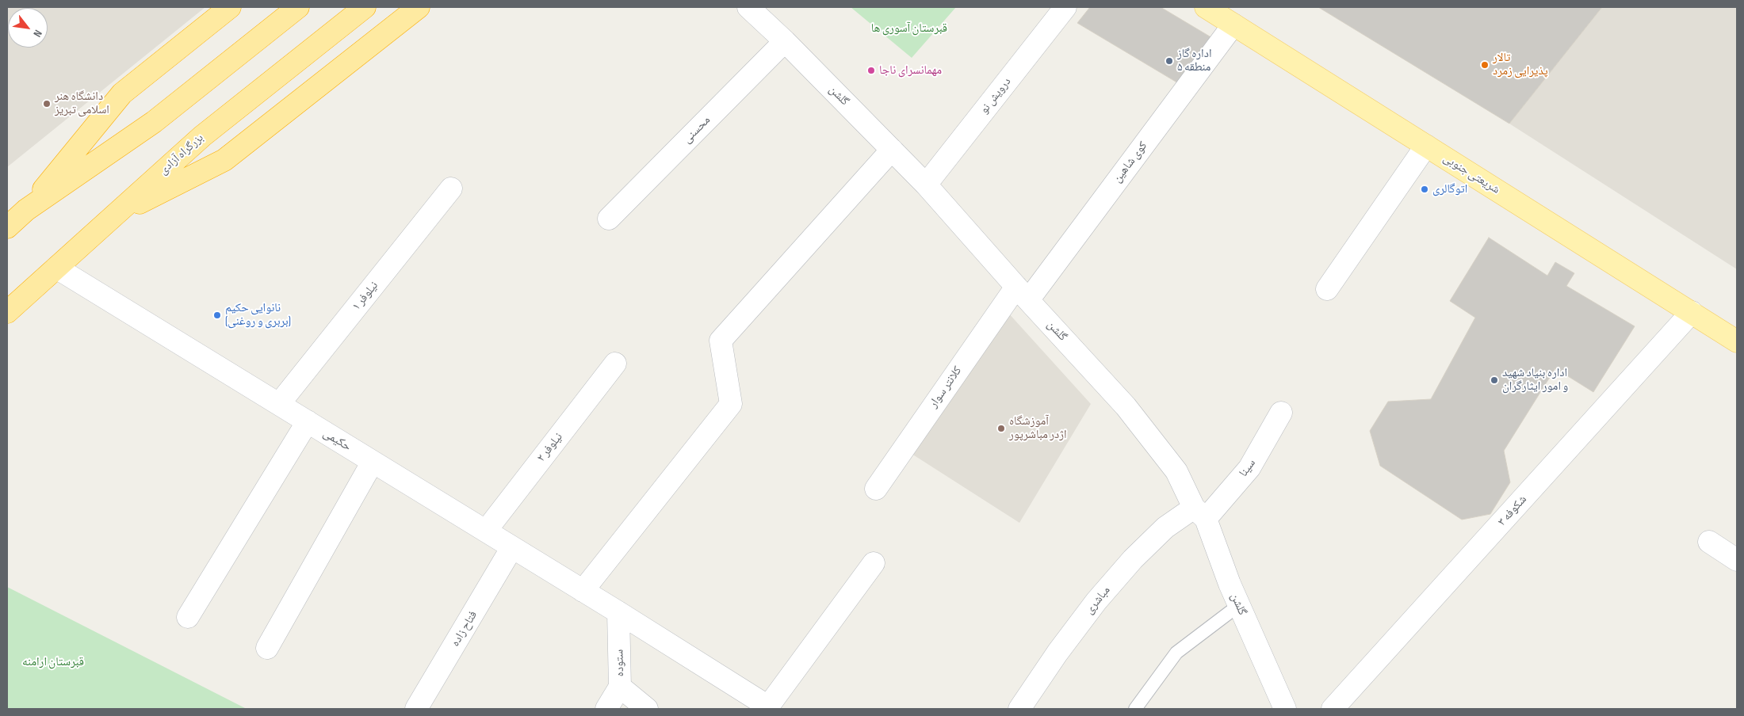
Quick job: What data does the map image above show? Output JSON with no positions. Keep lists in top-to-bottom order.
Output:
{
  "streets": {
    "highway": ["بزرگراه آزادی"],
    "main road": ["شریعتی جنوبی"],
    "street": [
      "گلشن",
      "درویش نو",
      "محسنی",
      "کوی شاهین",
      "نیلوفر ۱",
      "کلانتر سوار",
      "حکیمی",
      "نیلوفر ۲",
      "سینا",
      "شکوفه ۳",
      "مباشری",
      "فتاح زاده",
      "ستوده"
    ]
  },
  "crossings": [
    ["گلشن", "درویش نو"],
    ["گلشن", "محسنی"],
    ["گلشن", "کوی شاهین"],
    ["گلشن", "کلانتر سوار"],
    ["گلشن", "سینا"],
    ["گلشن", "مباشری"],
    ["بزرگراه آزادی", "حکیمی"],
    ["کوی شاهین", "شریعتی جنوبی"],
    ["کوی شاهین", "کلانتر سوار"],
    ["شریعتی جنوبی", "شکوفه ۳"],
    ["نیلوفر ۱", "حکیمی"],
    ["حکیمی", "نیلوفر ۲"],
    ["حکیمی", "فتاح زاده"],
    ["حکیمی", "ستوده"],
    ["سینا", "مباشری"]
  ],
  "parks": ["قبرستان آسوری ها", "قبرستان ارامنه"],
  "places": [
    "اداره گاز منطقه ۵",
    "تالار پذیرایی زمرد",
    "مهمانسرای ناجا",
    "دانشگاه هنر اسلامی تبریز",
    "اتوگالری",
    "نانوایی حکیم (بربری و روغنی)",
    "اداره بنیاد شهید و امور ایثارگران",
    "آموزشگاه اژدر مباشرپور"
  ],
  "north": "bottom right"
}
